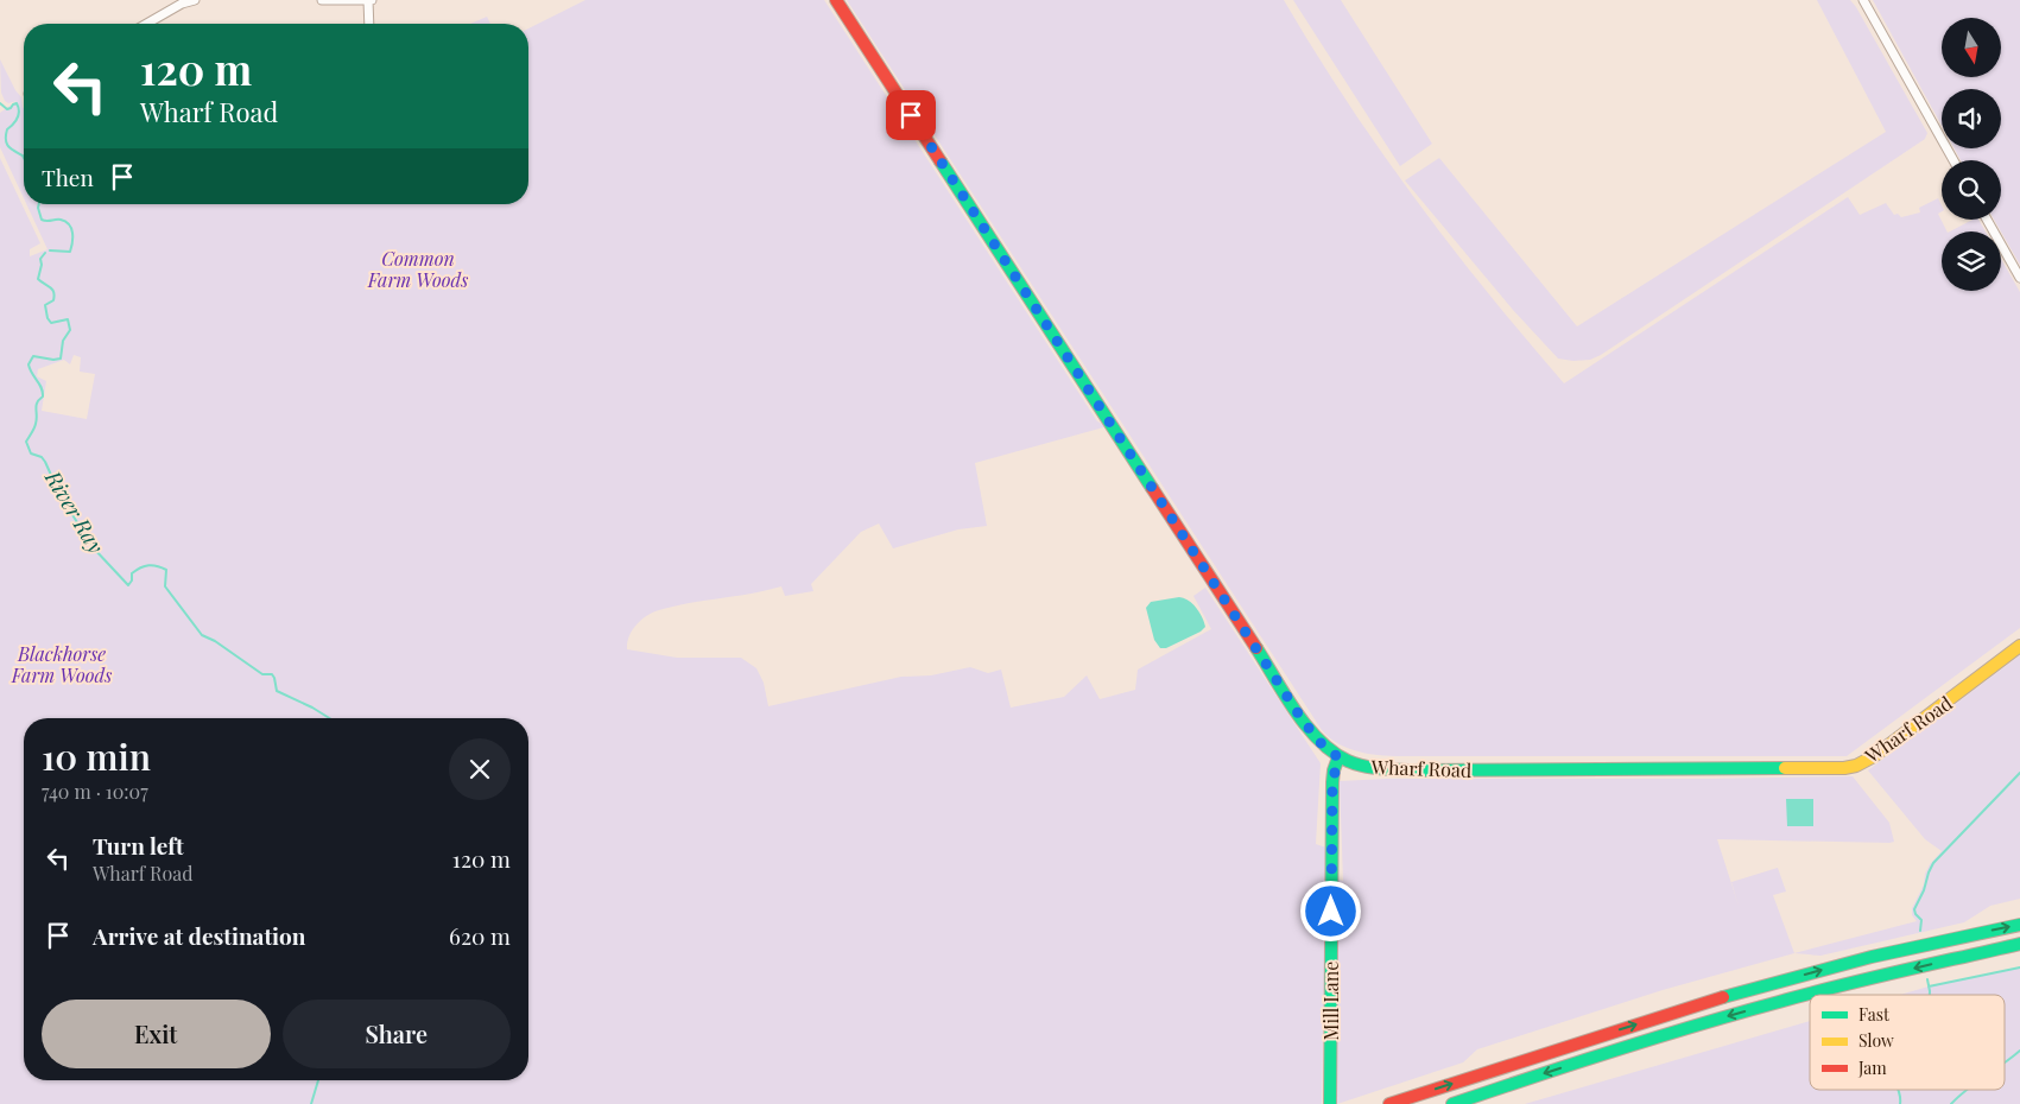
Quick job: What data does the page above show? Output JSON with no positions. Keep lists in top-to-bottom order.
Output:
{
  "streets": {
    "main road": ["Wharf Road", "Mill Lane"]
  },
  "crossings": [
    ["Wharf Road", "Mill Lane"]
  ],
  "water": ["River Ray"],
  "parks": ["Common Farm Woods", "Blackhorse Farm Woods"],
  "legend": ["Fast", "Slow", "Jam"],
  "north": "bottom",
  "page": {
    "turn": ["120 m", "Wharf Road"],
    "then": "Then",
    "heading": ["10 min", "740 m · 10:07"],
    "list": [
      {
        "name": "Turn left",
        "note": "Wharf Road",
        "value": "120 m"
      },
      {
        "name": "Arrive at destination",
        "value": "620 m"
      }
    ],
    "buttons": ["Exit", "Share"]
  }
}
